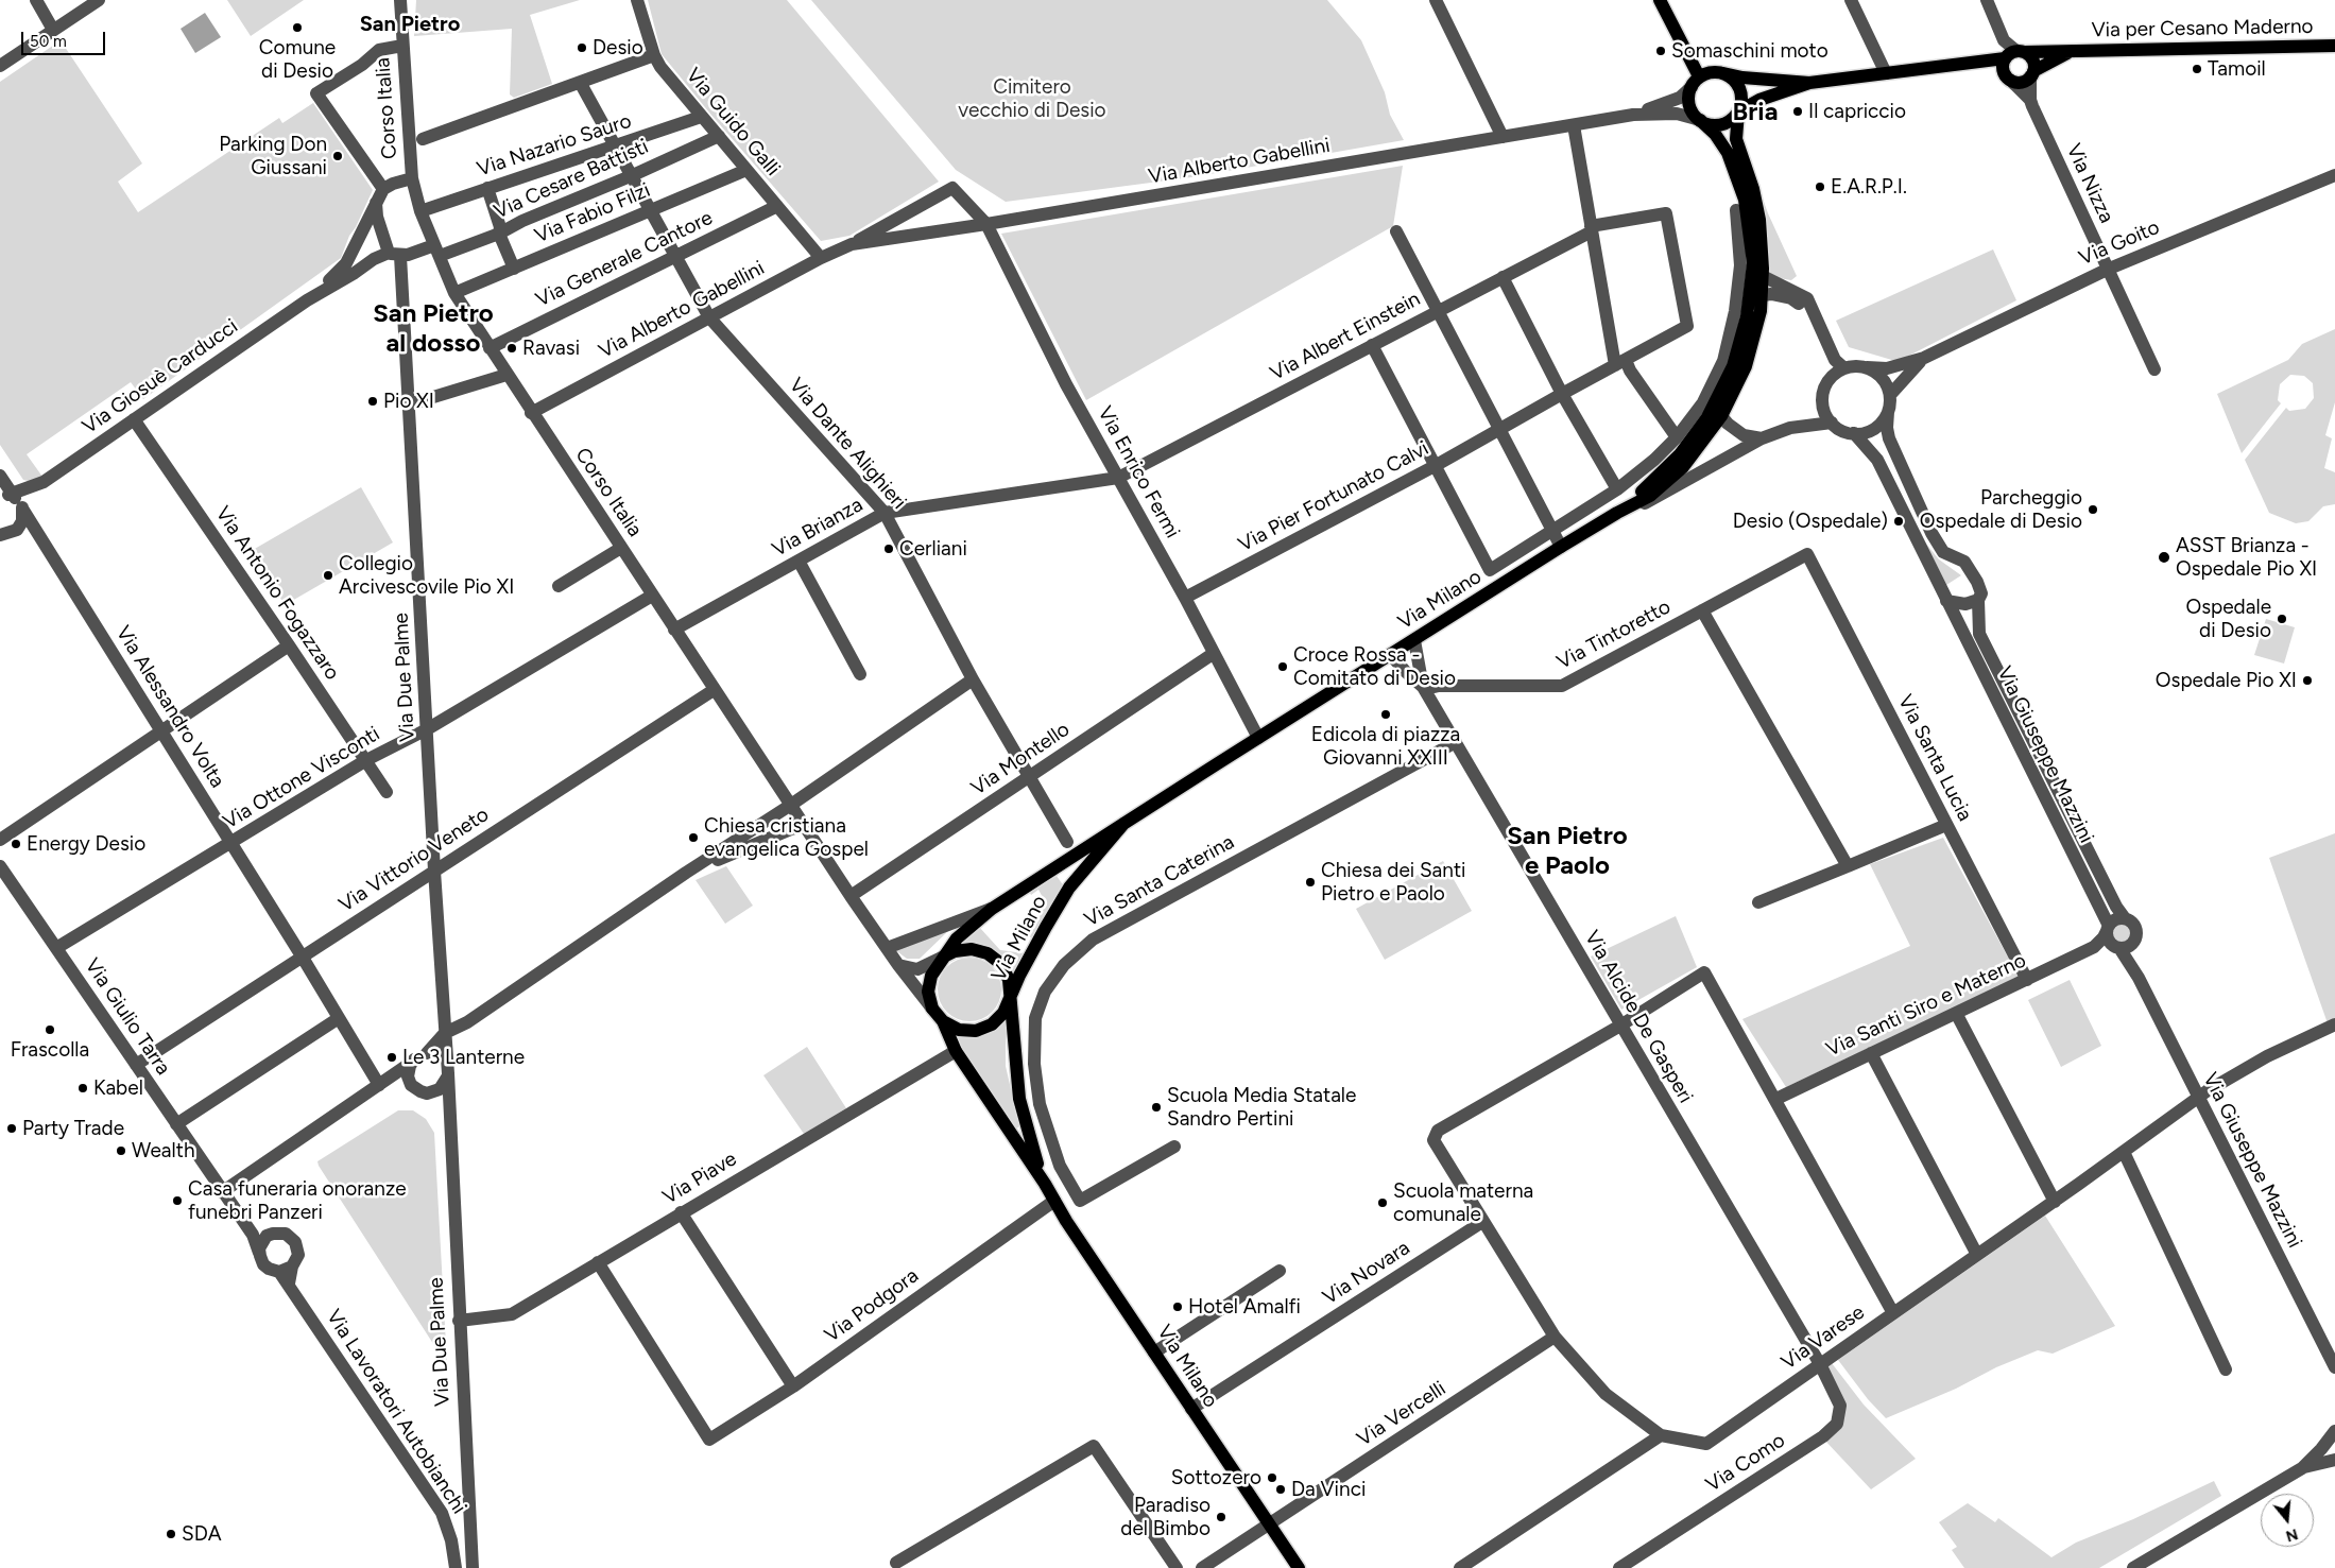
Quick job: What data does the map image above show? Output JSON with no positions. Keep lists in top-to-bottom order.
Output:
{
  "streets": {
    "main road": ["Via per Cesano Maderno", "Via Milano"],
    "street": [
      "Corso Italia",
      "Via Guido Galli",
      "Via Nazario Sauro",
      "Via Alberto Gabellini",
      "Via Cesare Battisti",
      "Via Nizza",
      "Via Fabio Filzi",
      "Via Goito",
      "Via Generale Cantore",
      "Via Albert Einstein",
      "Via Giosuè Carducci",
      "Via Dante Alighieri",
      "Via Enrico Fermi",
      "Via Pier Fortunato Calvi",
      "Via Brianza",
      "Via Antonio Fogazzaro",
      "Via Tintoretto",
      "Via Due Palme",
      "Via Alessandro Volta",
      "Via Giuseppe Mazzini",
      "Via Santa Lucia",
      "Via Montello",
      "Via Ottone Visconti",
      "Via Vittorio Veneto",
      "Via Santa Caterina",
      "Via Santi Siro e Materno",
      "Via Giulio Tarra",
      "Via Alcide De Gasperi",
      "Via Piave",
      "Via Novara",
      "Via Podgora",
      "Via Varese",
      "Via Lavoratori Autobianchi",
      "Via Vercelli",
      "Via Como"
    ]
  },
  "crossings": [
    ["Via per Cesano Maderno", "Via Alberto Gabellini"],
    ["Via per Cesano Maderno", "Via Nizza"],
    ["Via per Cesano Maderno", "Via Milano"],
    ["Corso Italia", "Via Nazario Sauro"],
    ["Corso Italia", "Via Alberto Gabellini"],
    ["Corso Italia", "Via Cesare Battisti"],
    ["Corso Italia", "Via Fabio Filzi"],
    ["Corso Italia", "Via Generale Cantore"],
    ["Corso Italia", "Via Brianza"],
    ["Corso Italia", "Via Milano"],
    ["Corso Italia", "Via Montello"],
    ["Corso Italia", "Via Ottone Visconti"],
    ["Corso Italia", "Via Vittorio Veneto"],
    ["Via Guido Galli", "Via Nazario Sauro"],
    ["Via Guido Galli", "Via Alberto Gabellini"],
    ["Via Guido Galli", "Via Cesare Battisti"],
    ["Via Guido Galli", "Via Fabio Filzi"],
    ["Via Guido Galli", "Via Generale Cantore"],
    ["Via Nazario Sauro", "Via Dante Alighieri"],
    ["Via Alberto Gabellini", "Via Dante Alighieri"],
    ["Via Alberto Gabellini", "Via Enrico Fermi"],
    ["Via Alberto Gabellini", "Via Milano"],
    ["Via Cesare Battisti", "Via Giosuè Carducci"],
    ["Via Cesare Battisti", "Via Dante Alighieri"],
    ["Via Cesare Battisti", "Via Due Palme"],
    ["Via Nizza", "Via Goito"],
    ["Via Fabio Filzi", "Via Dante Alighieri"],
    ["Via Goito", "Via Milano"],
    ["Via Goito", "Via Giuseppe Mazzini"],
    ["Via Generale Cantore", "Via Dante Alighieri"],
    ["Via Albert Einstein", "Via Enrico Fermi"],
    ["Via Albert Einstein", "Via Pier Fortunato Calvi"],
    ["Via Albert Einstein", "Via Brianza"],
    ["Via Giosuè Carducci", "Via Antonio Fogazzaro"],
    ["Via Giosuè Carducci", "Via Due Palme"],
    ["Via Giosuè Carducci", "Via Alessandro Volta"],
    ["Via Dante Alighieri", "Via Brianza"],
    ["Via Dante Alighieri", "Via Montello"],
    ["Via Enrico Fermi", "Via Pier Fortunato Calvi"],
    ["Via Enrico Fermi", "Via Brianza"],
    ["Via Enrico Fermi", "Via Milano"],
    ["Via Enrico Fermi", "Via Montello"],
    ["Via Antonio Fogazzaro", "Via Ottone Visconti"],
    ["Via Milano", "Via Giuseppe Mazzini"],
    ["Via Milano", "Via Piave"],
    ["Via Milano", "Via Novara"],
    ["Via Milano", "Via Podgora"],
    ["Via Milano", "Via Vercelli"],
    ["Via Tintoretto", "Via Santa Lucia"],
    ["Via Tintoretto", "Via Alcide De Gasperi"],
    ["Via Due Palme", "Via Ottone Visconti"],
    ["Via Due Palme", "Via Vittorio Veneto"],
    ["Via Due Palme", "Via Piave"],
    ["Via Alessandro Volta", "Via Ottone Visconti"],
    ["Via Alessandro Volta", "Via Vittorio Veneto"],
    ["Via Giuseppe Mazzini", "Via Santi Siro e Materno"],
    ["Via Giuseppe Mazzini", "Via Varese"],
    ["Via Santa Lucia", "Via Santi Siro e Materno"],
    ["Via Ottone Visconti", "Via Giulio Tarra"],
    ["Via Vittorio Veneto", "Via Giulio Tarra"],
    ["Via Santa Caterina", "Via Alcide De Gasperi"],
    ["Via Alcide De Gasperi", "Via Varese"],
    ["Via Alcide De Gasperi", "Via Como"],
    ["Via Piave", "Via Podgora"],
    ["Via Varese", "Via Como"]
  ],
  "districts": [
    "San Pietro",
    "Bria",
    "San Pietro al dosso",
    "San Pietro e Paolo"
  ],
  "parks": ["Cimitero vecchio di Desio"],
  "places": [
    "Comune di Desio",
    "Desio",
    "Somaschini moto",
    "Tamoil",
    "Il capriccio",
    "Parking Don Giussani",
    "E.A.R.P.I.",
    "Ravasi",
    "Pio XI",
    "Parcheggio Ospedale di Desio",
    "Desio (Ospedale)",
    "Cerliani",
    "ASST Brianza - Ospedale Pio XI",
    "Collegio Arcivescovile Pio XI",
    "Ospedale di Desio",
    "Croce Rossa - Comitato di Desio",
    "Ospedale Pio XI",
    "Edicola di piazza Giovanni XXIII",
    "Chiesa cristiana evangelica Gospel",
    "Energy Desio",
    "Chiesa dei Santi Pietro e Paolo",
    "Frascolla",
    "Le 3 Lanterne",
    "Kabel",
    "Scuola Media Statale Sandro Pertini",
    "Party Trade",
    "Wealth",
    "Casa funeraria onoranze funebri Panzeri",
    "Scuola materna comunale",
    "Hotel Amalfi",
    "Sottozero",
    "Da Vinci",
    "Paradiso del Bimbo",
    "SDA"
  ],
  "scale_bar": "50 m",
  "north": "bottom"
}
